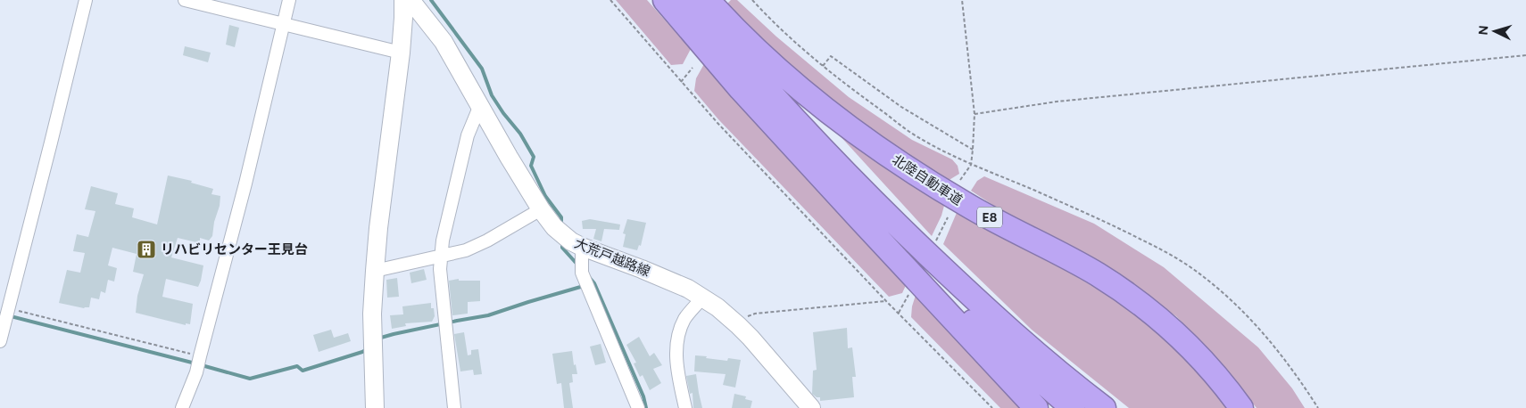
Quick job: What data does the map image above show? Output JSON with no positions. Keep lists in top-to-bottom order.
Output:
{
  "streets": {
    "highway": ["北陸自動車道", "E8"],
    "main road": ["大荒戸越路線"]
  },
  "places": {
    "building": ["リハビリセンター王見台"]
  },
  "north": "left"
}
